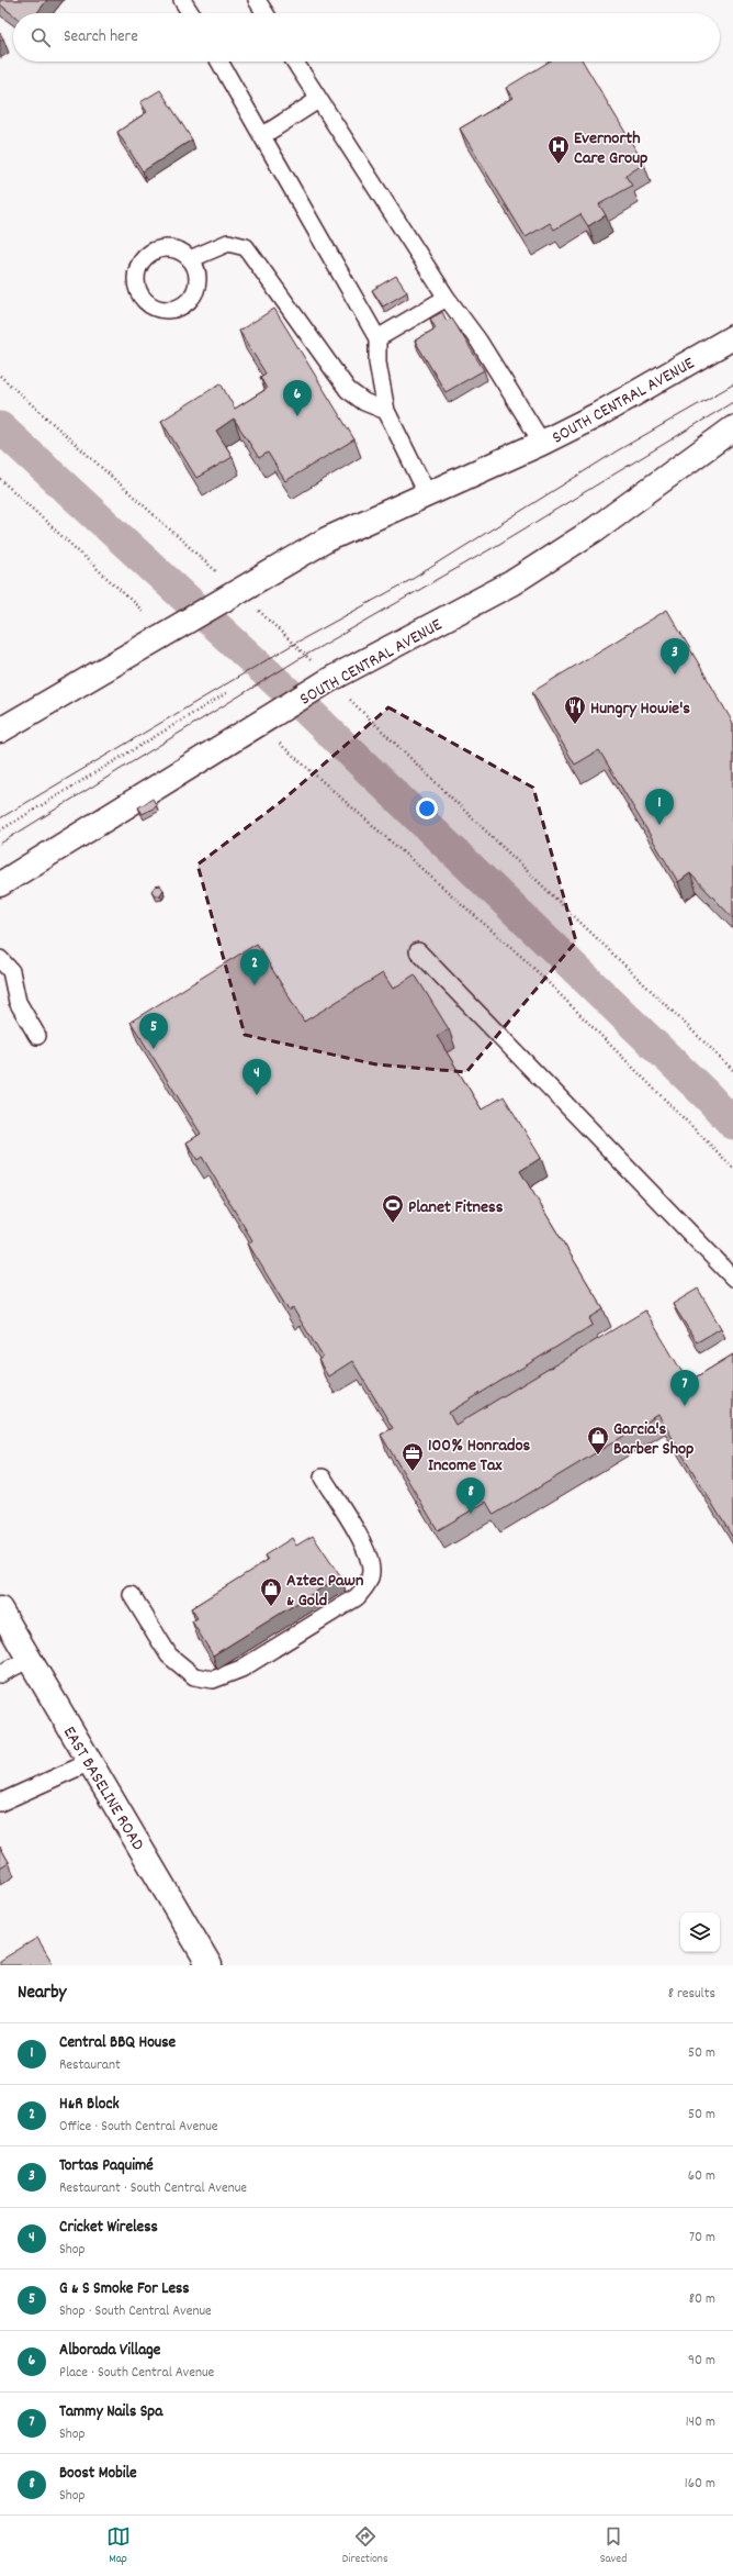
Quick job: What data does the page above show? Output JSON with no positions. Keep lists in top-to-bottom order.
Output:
{
  "streets": {
    "main road": ["SOUTH CENTRAL AVENUE", "EAST BASELINE ROAD"]
  },
  "places": {
    "hospital": ["Evernorth Care Group"],
    "restaurant": ["Hungry Howie's"],
    "sports": ["Planet Fitness"],
    "shop": ["Garcia's Barber Shop", "Aztec Pawn & Gold"],
    "office": ["100% Honrados Income Tax"]
  },
  "page": {
    "search": "Search here",
    "pins": [
      "6",
      "3",
      "1",
      "2",
      "5",
      "4",
      "7",
      "8"
    ],
    "heading": ["Nearby", "8 results"],
    "list": [
      {
        "mark": "1",
        "name": "Central BBQ House",
        "note": "Restaurant",
        "value": "50 m"
      },
      {
        "mark": "2",
        "name": "H&R Block",
        "note": "Office · South Central Avenue",
        "value": "50 m"
      },
      {
        "mark": "3",
        "name": "Tortas Paquimé",
        "note": "Restaurant · South Central Avenue",
        "value": "60 m"
      },
      {
        "mark": "4",
        "name": "Cricket Wireless",
        "note": "Shop",
        "value": "70 m"
      },
      {
        "mark": "5",
        "name": "G & S Smoke For Less",
        "note": "Shop · South Central Avenue",
        "value": "80 m"
      },
      {
        "mark": "6",
        "name": "Alborada Village",
        "note": "Place · South Central Avenue",
        "value": "90 m"
      },
      {
        "mark": "7",
        "name": "Tammy Nails Spa",
        "note": "Shop",
        "value": "140 m"
      },
      {
        "mark": "8",
        "name": "Boost Mobile",
        "note": "Shop",
        "value": "160 m"
      }
    ],
    "nav": ["Map", "Directions", "Saved"]
  }
}
